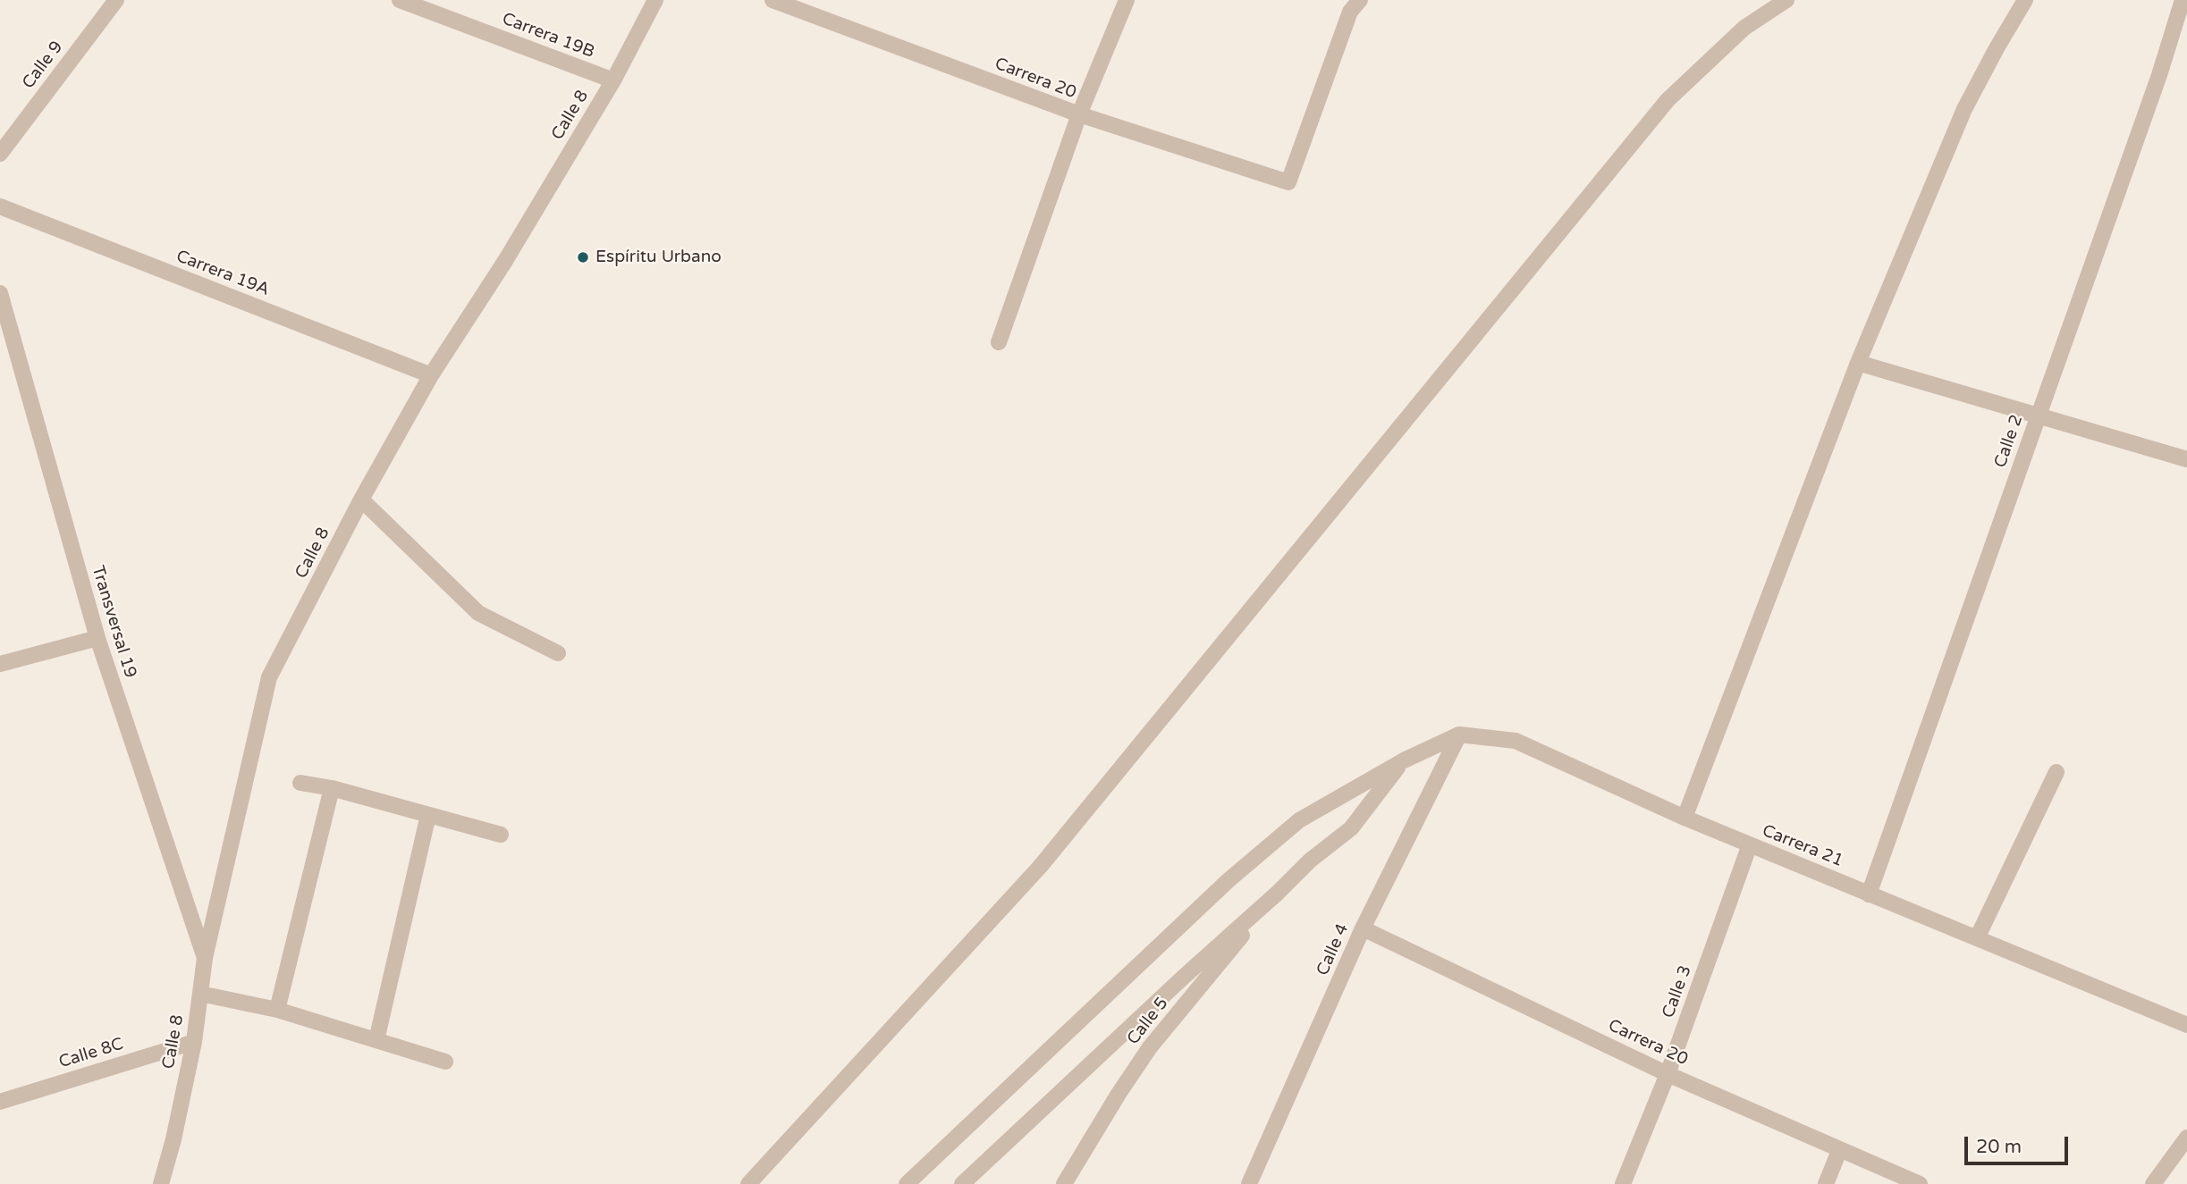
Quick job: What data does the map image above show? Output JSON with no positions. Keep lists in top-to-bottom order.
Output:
{
  "streets": {
    "street": [
      "Carrera 19B",
      "Calle 9",
      "Carrera 20",
      "Calle 8",
      "Carrera 19A",
      "Calle 2",
      "Transversal 19",
      "Carrera 21",
      "Calle 4",
      "Calle 3",
      "Calle 5",
      "Calle 8C"
    ]
  },
  "crossings": [
    ["Carrera 19B", "Calle 8"],
    ["Carrera 20", "Calle 4"],
    ["Carrera 20", "Calle 3"],
    ["Calle 8", "Carrera 19A"],
    ["Calle 8", "Transversal 19"],
    ["Calle 8", "Calle 8C"],
    ["Calle 2", "Carrera 21"],
    ["Carrera 21", "Calle 4"],
    ["Carrera 21", "Calle 3"]
  ],
  "places": ["Espíritu Urbano"],
  "scale_bar": "20 m"
}
